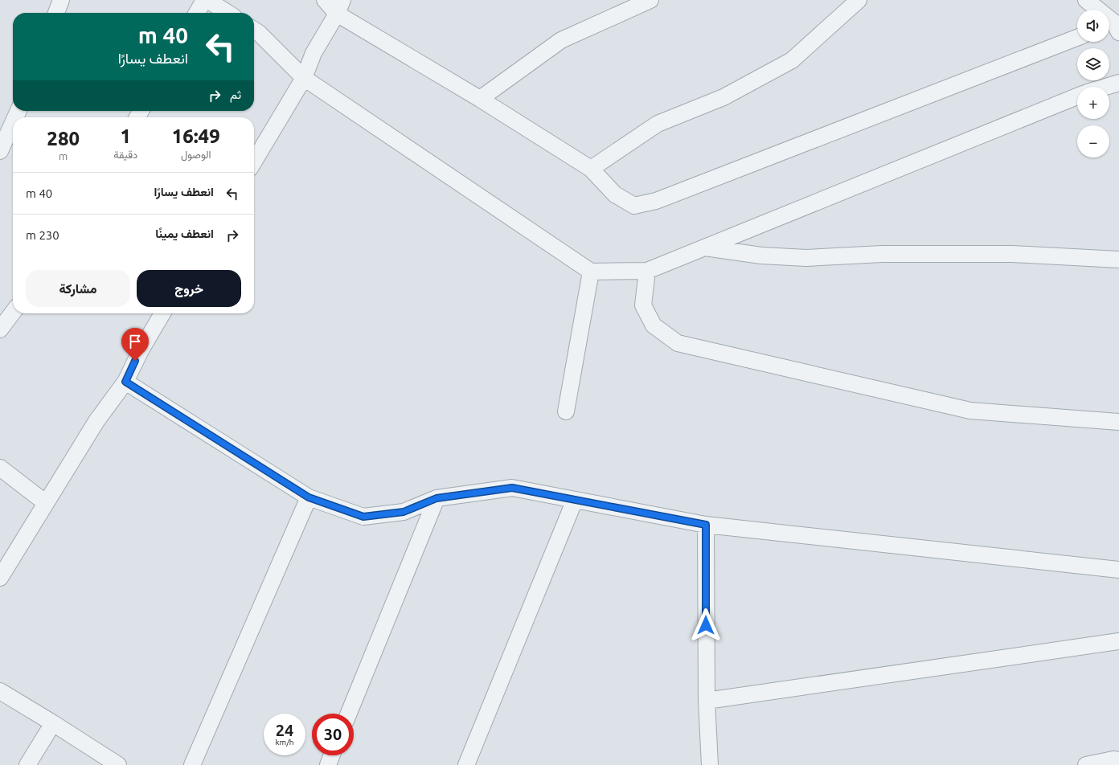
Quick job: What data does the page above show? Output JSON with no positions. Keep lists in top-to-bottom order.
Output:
{
  "page": {
    "map_buttons": ["+", "−"],
    "turn": ["40 m", "انعطف يسارًا"],
    "then": "ثم",
    "eta": [
      "16:49",
      "الوصول",
      "1",
      "دقيقة",
      "280",
      "m"
    ],
    "list": [
      {
        "name": "انعطف يسارًا",
        "value": "40 m"
      },
      {
        "name": "انعطف يمينًا",
        "value": "230 m"
      }
    ],
    "buttons": ["خروج", "مشاركة"],
    "speed": "24 km/h",
    "limit": "30"
  }
}
